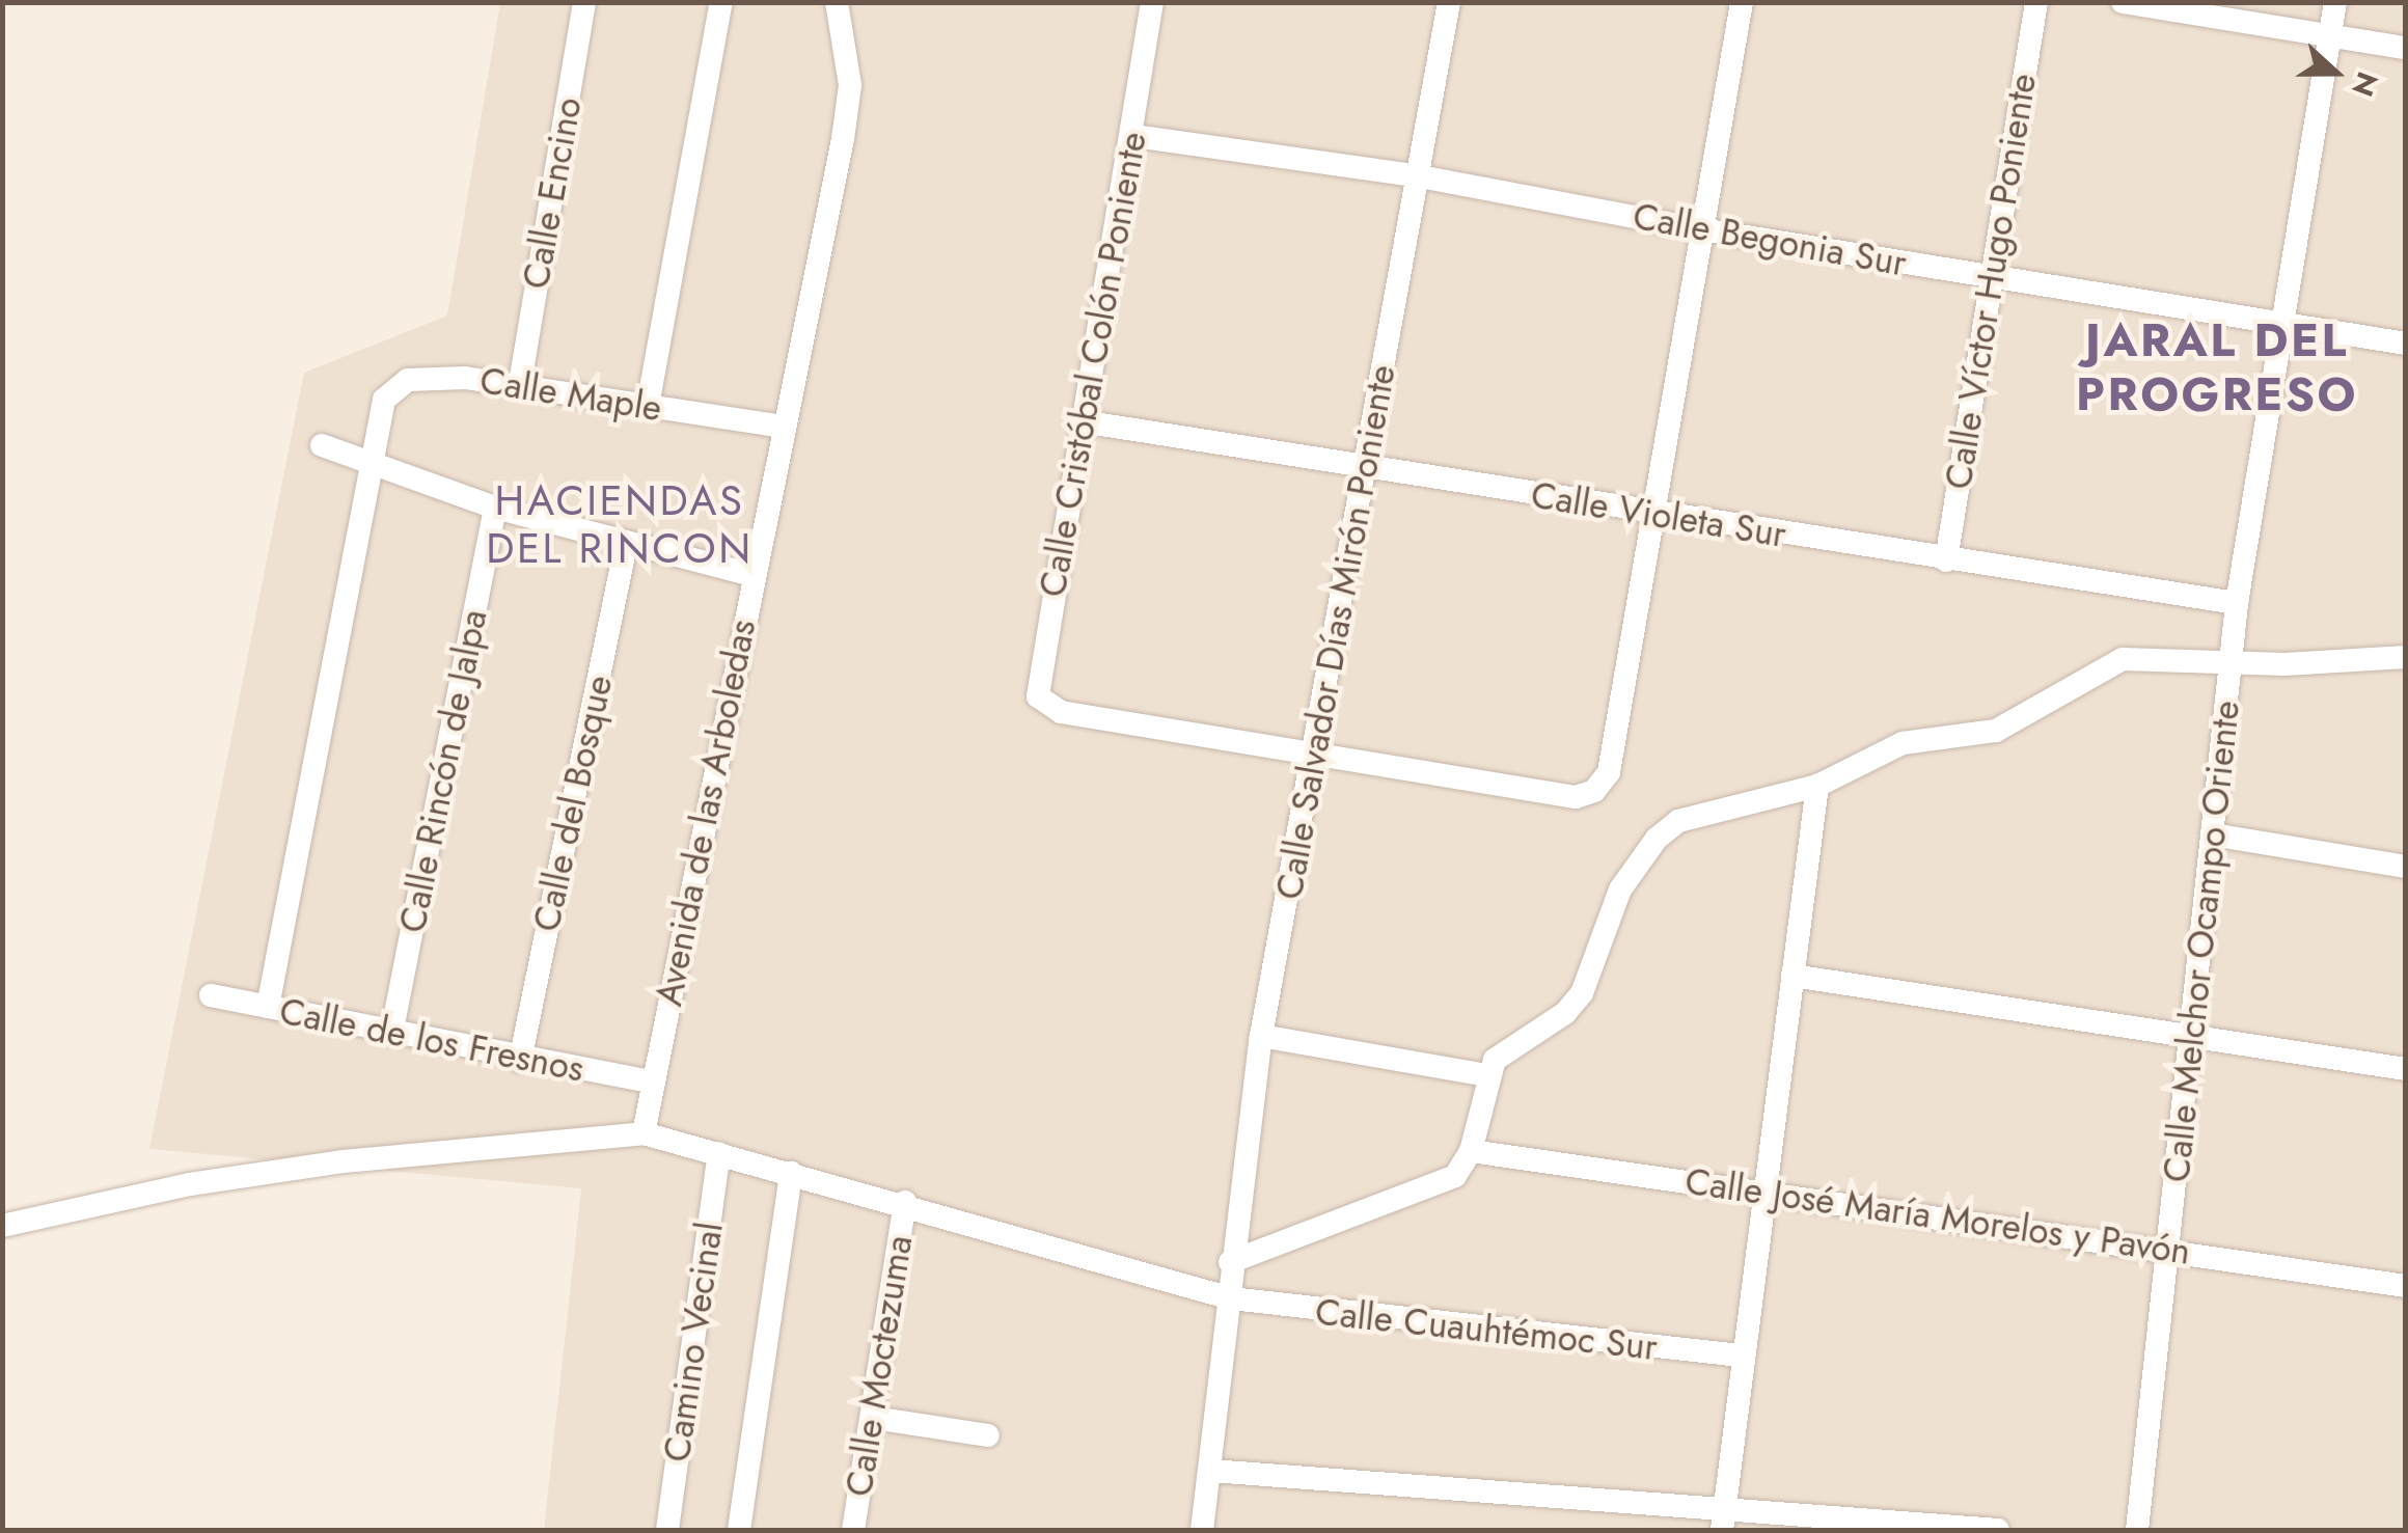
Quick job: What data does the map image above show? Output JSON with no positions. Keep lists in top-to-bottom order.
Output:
{
  "streets": {
    "street": [
      "Calle Encino",
      "Calle Begonia Sur",
      "Calle Víctor Hugo Poniente",
      "Calle Cristóbal Colón Poniente",
      "Calle Maple",
      "Calle Violeta Sur",
      "Calle Salvador Días Mirón Poniente",
      "Calle Rincón de Jalpa",
      "Calle del Bosque",
      "Avenida de las Arboledas",
      "Calle Melchor Ocampo Oriente",
      "Calle de los Fresnos",
      "Calle José María Morelos y Pavón",
      "Calle Cuauhtémoc Sur",
      "Camino Vecinal",
      "Calle Moctezuma"
    ]
  },
  "crossings": [
    ["Calle Encino", "Calle Maple"],
    ["Calle Begonia Sur", "Calle Víctor Hugo Poniente"],
    ["Calle Begonia Sur", "Calle Cristóbal Colón Poniente"],
    ["Calle Begonia Sur", "Calle Salvador Días Mirón Poniente"],
    ["Calle Begonia Sur", "Calle Melchor Ocampo Oriente"],
    ["Calle Víctor Hugo Poniente", "Calle Violeta Sur"],
    ["Calle Cristóbal Colón Poniente", "Calle Violeta Sur"],
    ["Calle Cristóbal Colón Poniente", "Calle Salvador Días Mirón Poniente"],
    ["Calle Maple", "Avenida de las Arboledas"],
    ["Calle Violeta Sur", "Calle Salvador Días Mirón Poniente"],
    ["Calle Violeta Sur", "Calle Melchor Ocampo Oriente"],
    ["Calle Salvador Días Mirón Poniente", "Calle Cuauhtémoc Sur"],
    ["Calle Rincón de Jalpa", "Calle de los Fresnos"],
    ["Calle del Bosque", "Calle de los Fresnos"],
    ["Avenida de las Arboledas", "Calle de los Fresnos"],
    ["Avenida de las Arboledas", "Calle Cuauhtémoc Sur"],
    ["Calle Melchor Ocampo Oriente", "Calle José María Morelos y Pavón"],
    ["Calle Cuauhtémoc Sur", "Camino Vecinal"],
    ["Calle Cuauhtémoc Sur", "Calle Moctezuma"]
  ],
  "districts": ["JARAL DEL PROGRESO", "HACIENDAS DEL RINCON"],
  "north": "right"
}
